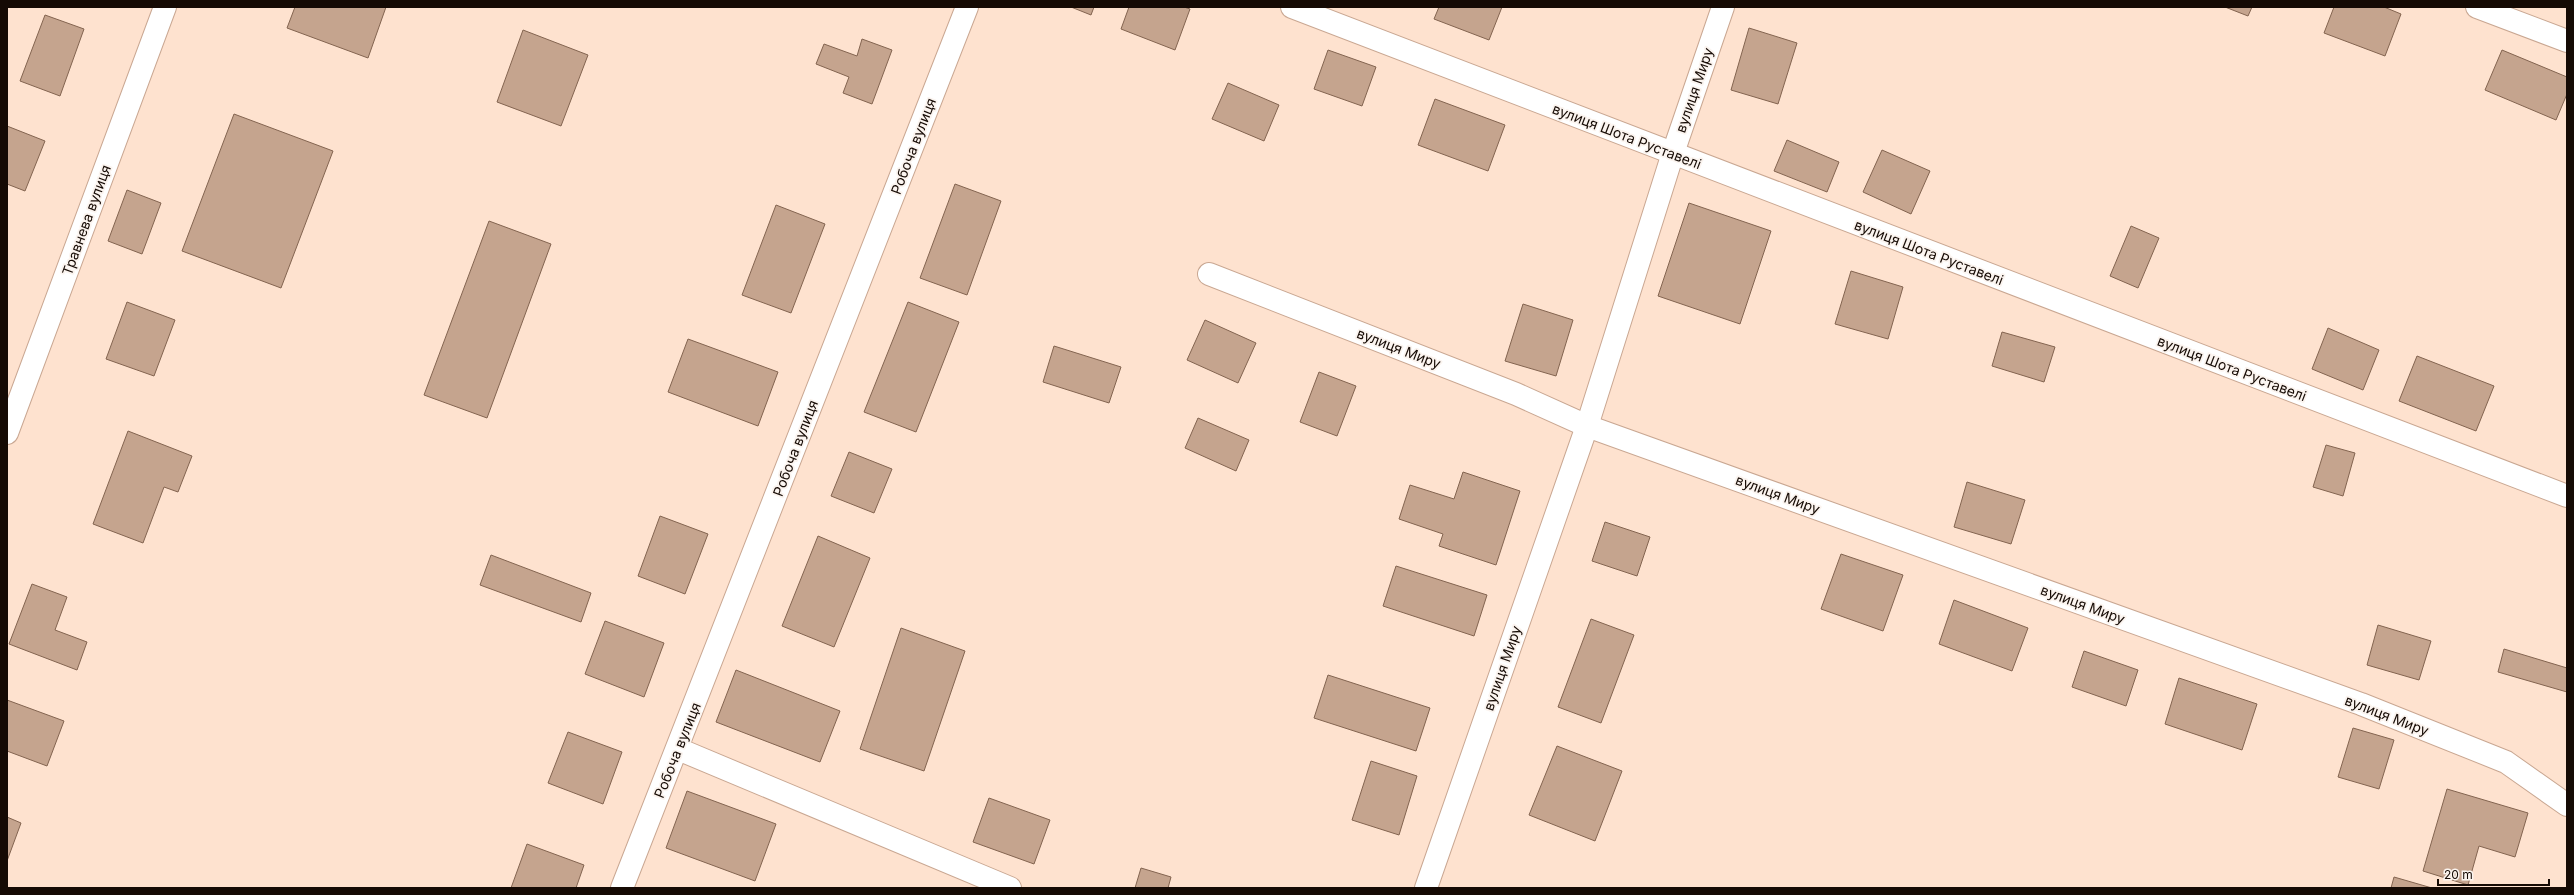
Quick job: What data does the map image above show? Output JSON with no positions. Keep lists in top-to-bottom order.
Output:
{
  "streets": {
    "street": [
      "вулиця Миру",
      "вулиця Шота Руставелі",
      "Робоча вулиця",
      "Травнева вулиця"
    ]
  },
  "crossings": [
    ["вулиця Миру", "вулиця Шота Руставелі"]
  ],
  "scale_bar": "20 m"
}
